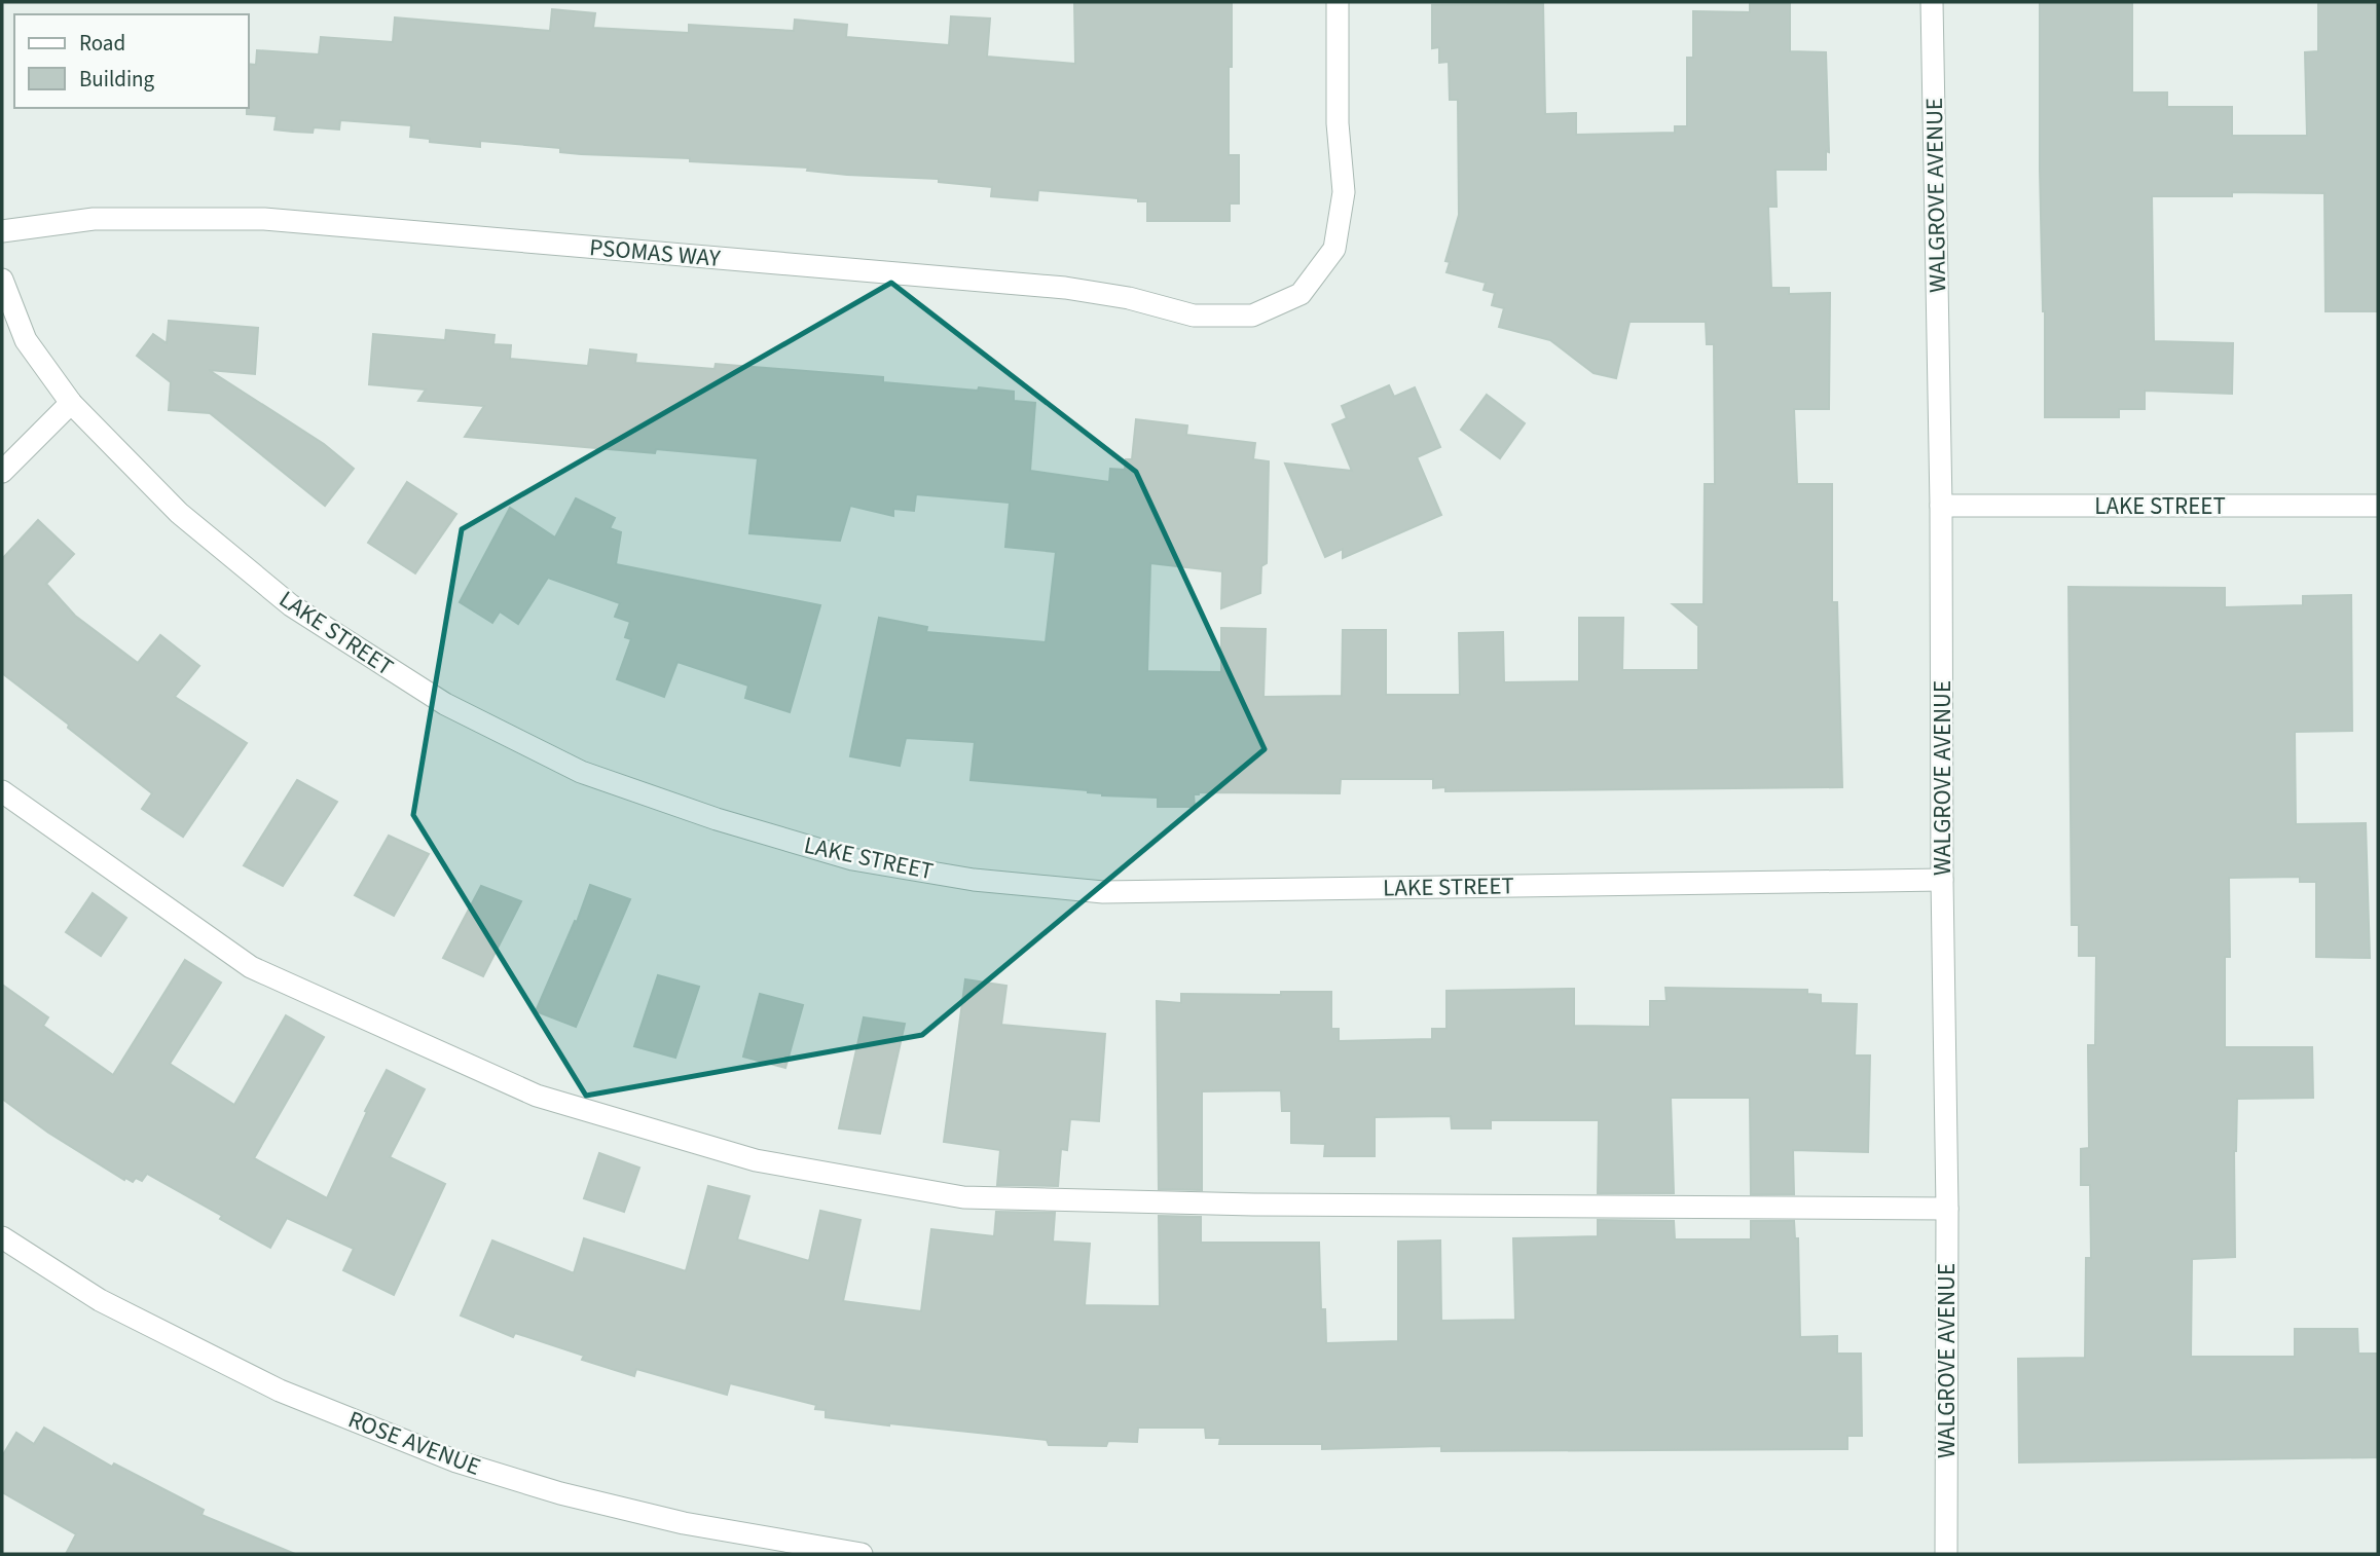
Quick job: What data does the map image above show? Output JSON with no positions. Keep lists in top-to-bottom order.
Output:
{
  "streets": {
    "street": [
      "WALGROVE AVENUE",
      "PSOMAS WAY",
      "LAKE STREET",
      "ROSE AVENUE"
    ]
  },
  "crossings": [
    ["WALGROVE AVENUE", "LAKE STREET"]
  ],
  "legend": ["Road", "Building"]
}
